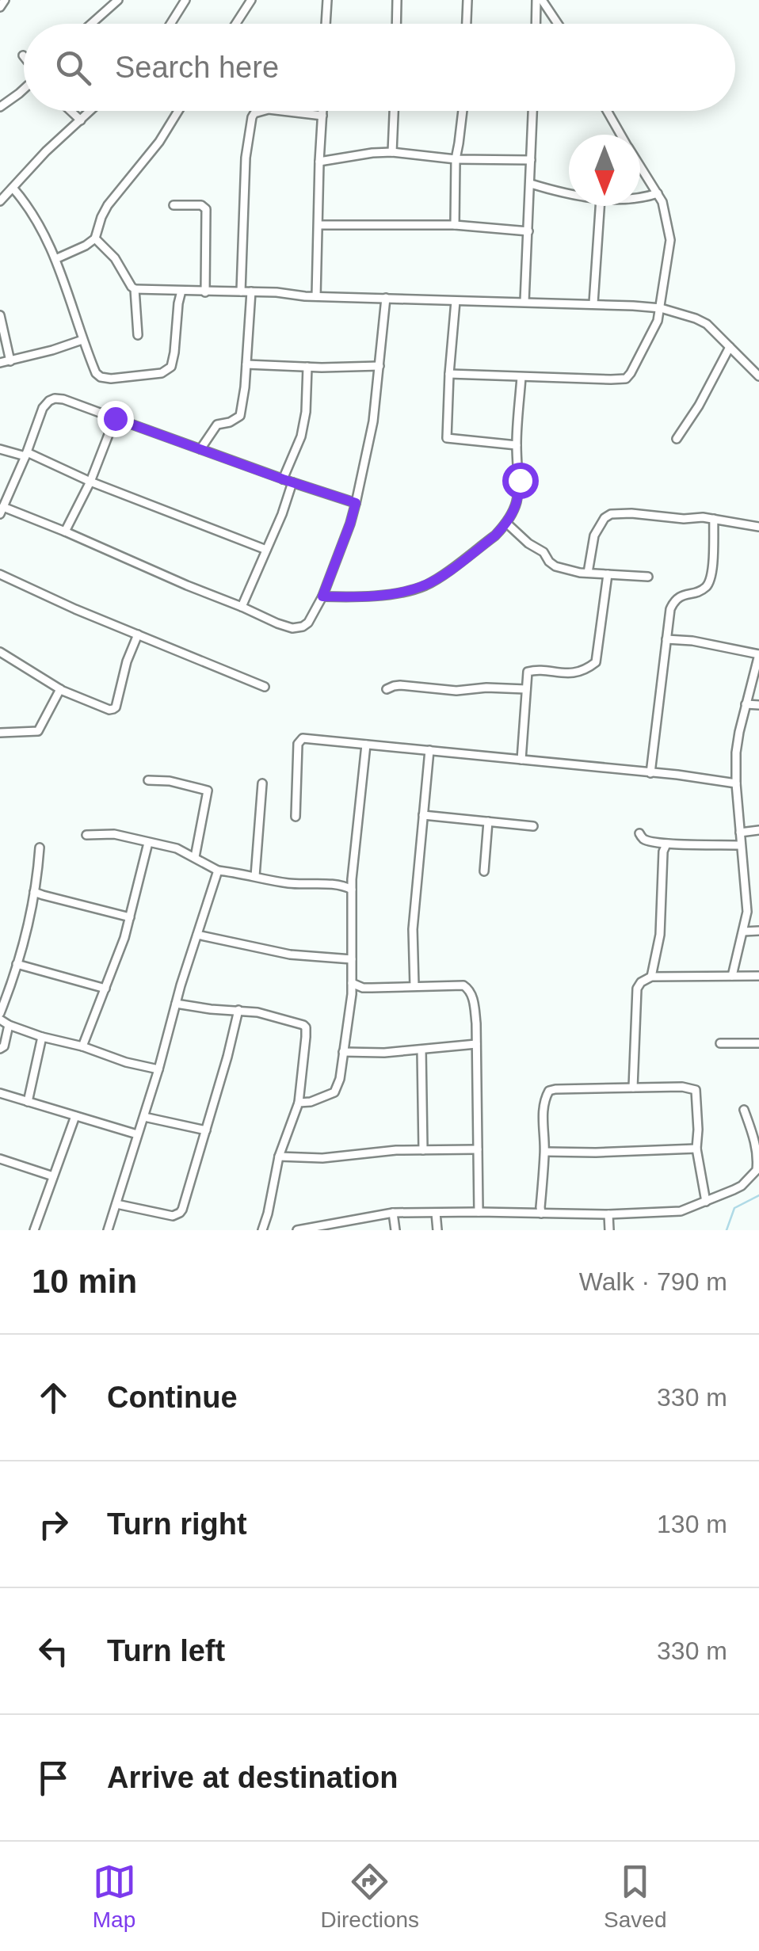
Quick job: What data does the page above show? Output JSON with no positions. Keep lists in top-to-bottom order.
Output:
{
  "north": "bottom",
  "page": {
    "search": "Search here",
    "heading": ["10 min", "Walk · 790 m"],
    "list": [
      ["Continue", "330 m"],
      ["Turn right", "130 m"],
      ["Turn left", "330 m"],
      "Arrive at destination"
    ],
    "nav": ["Map", "Directions", "Saved"]
  }
}
